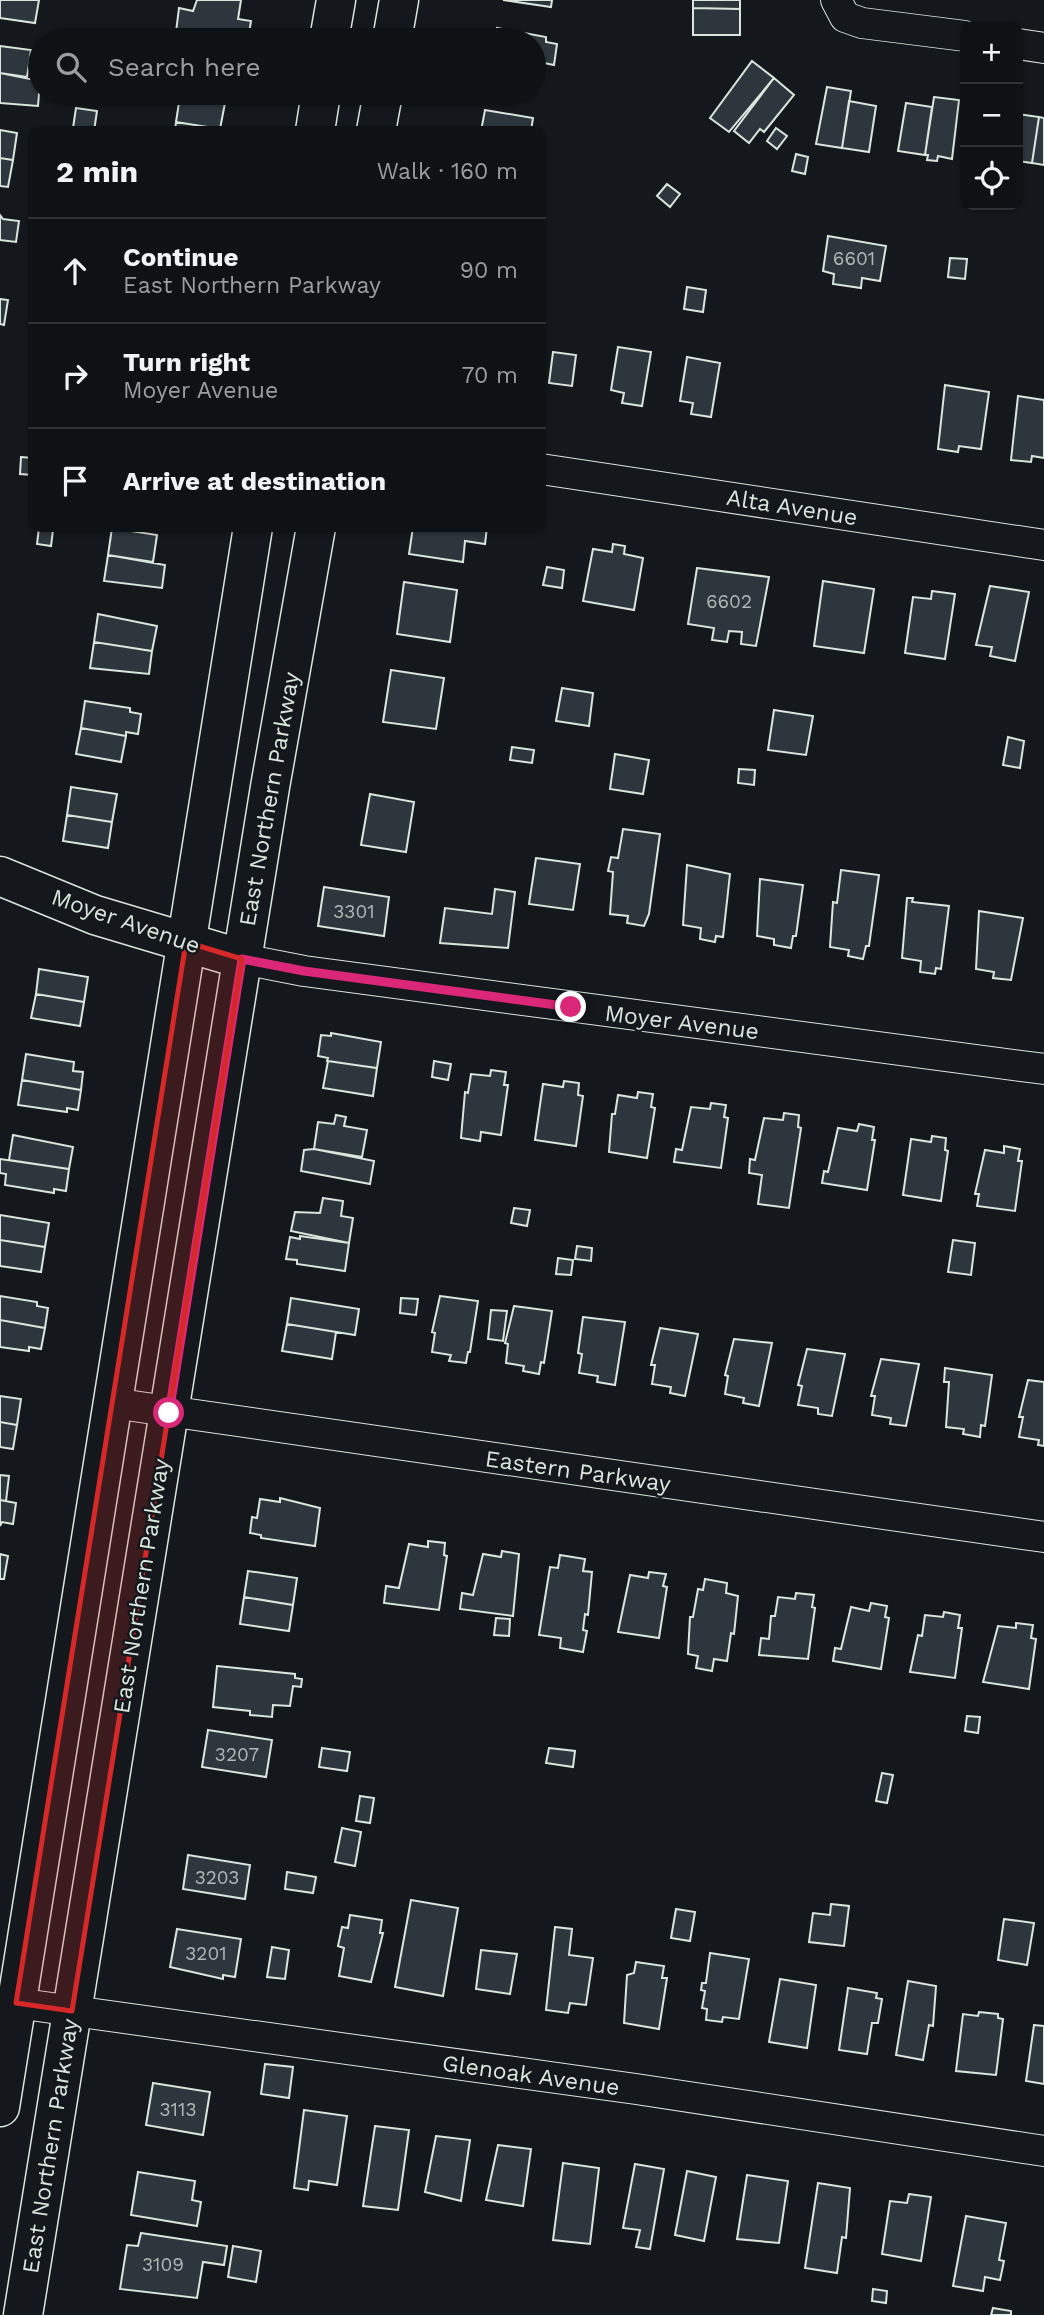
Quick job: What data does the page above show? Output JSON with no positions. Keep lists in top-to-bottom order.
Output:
{
  "streets": {
    "main road": ["East Northern Parkway", "Moyer Avenue"],
    "street": ["Alta Avenue", "Eastern Parkway", "Glenoak Avenue"]
  },
  "crossings": [
    ["East Northern Parkway", "Moyer Avenue"],
    ["East Northern Parkway", "Eastern Parkway"],
    ["East Northern Parkway", "Glenoak Avenue"]
  ],
  "house_numbers": [
    "6601",
    "6602",
    "3301",
    "3207",
    "3203",
    "3201",
    "3113",
    "3109"
  ],
  "page": {
    "map_buttons": ["+", "−"],
    "search": "Search here",
    "heading": ["2 min", "Walk · 160 m"],
    "list": [
      ["Continue", "East Northern Parkway", "90 m"],
      ["Turn right", "Moyer Avenue", "70 m"],
      "Arrive at destination"
    ]
  }
}
